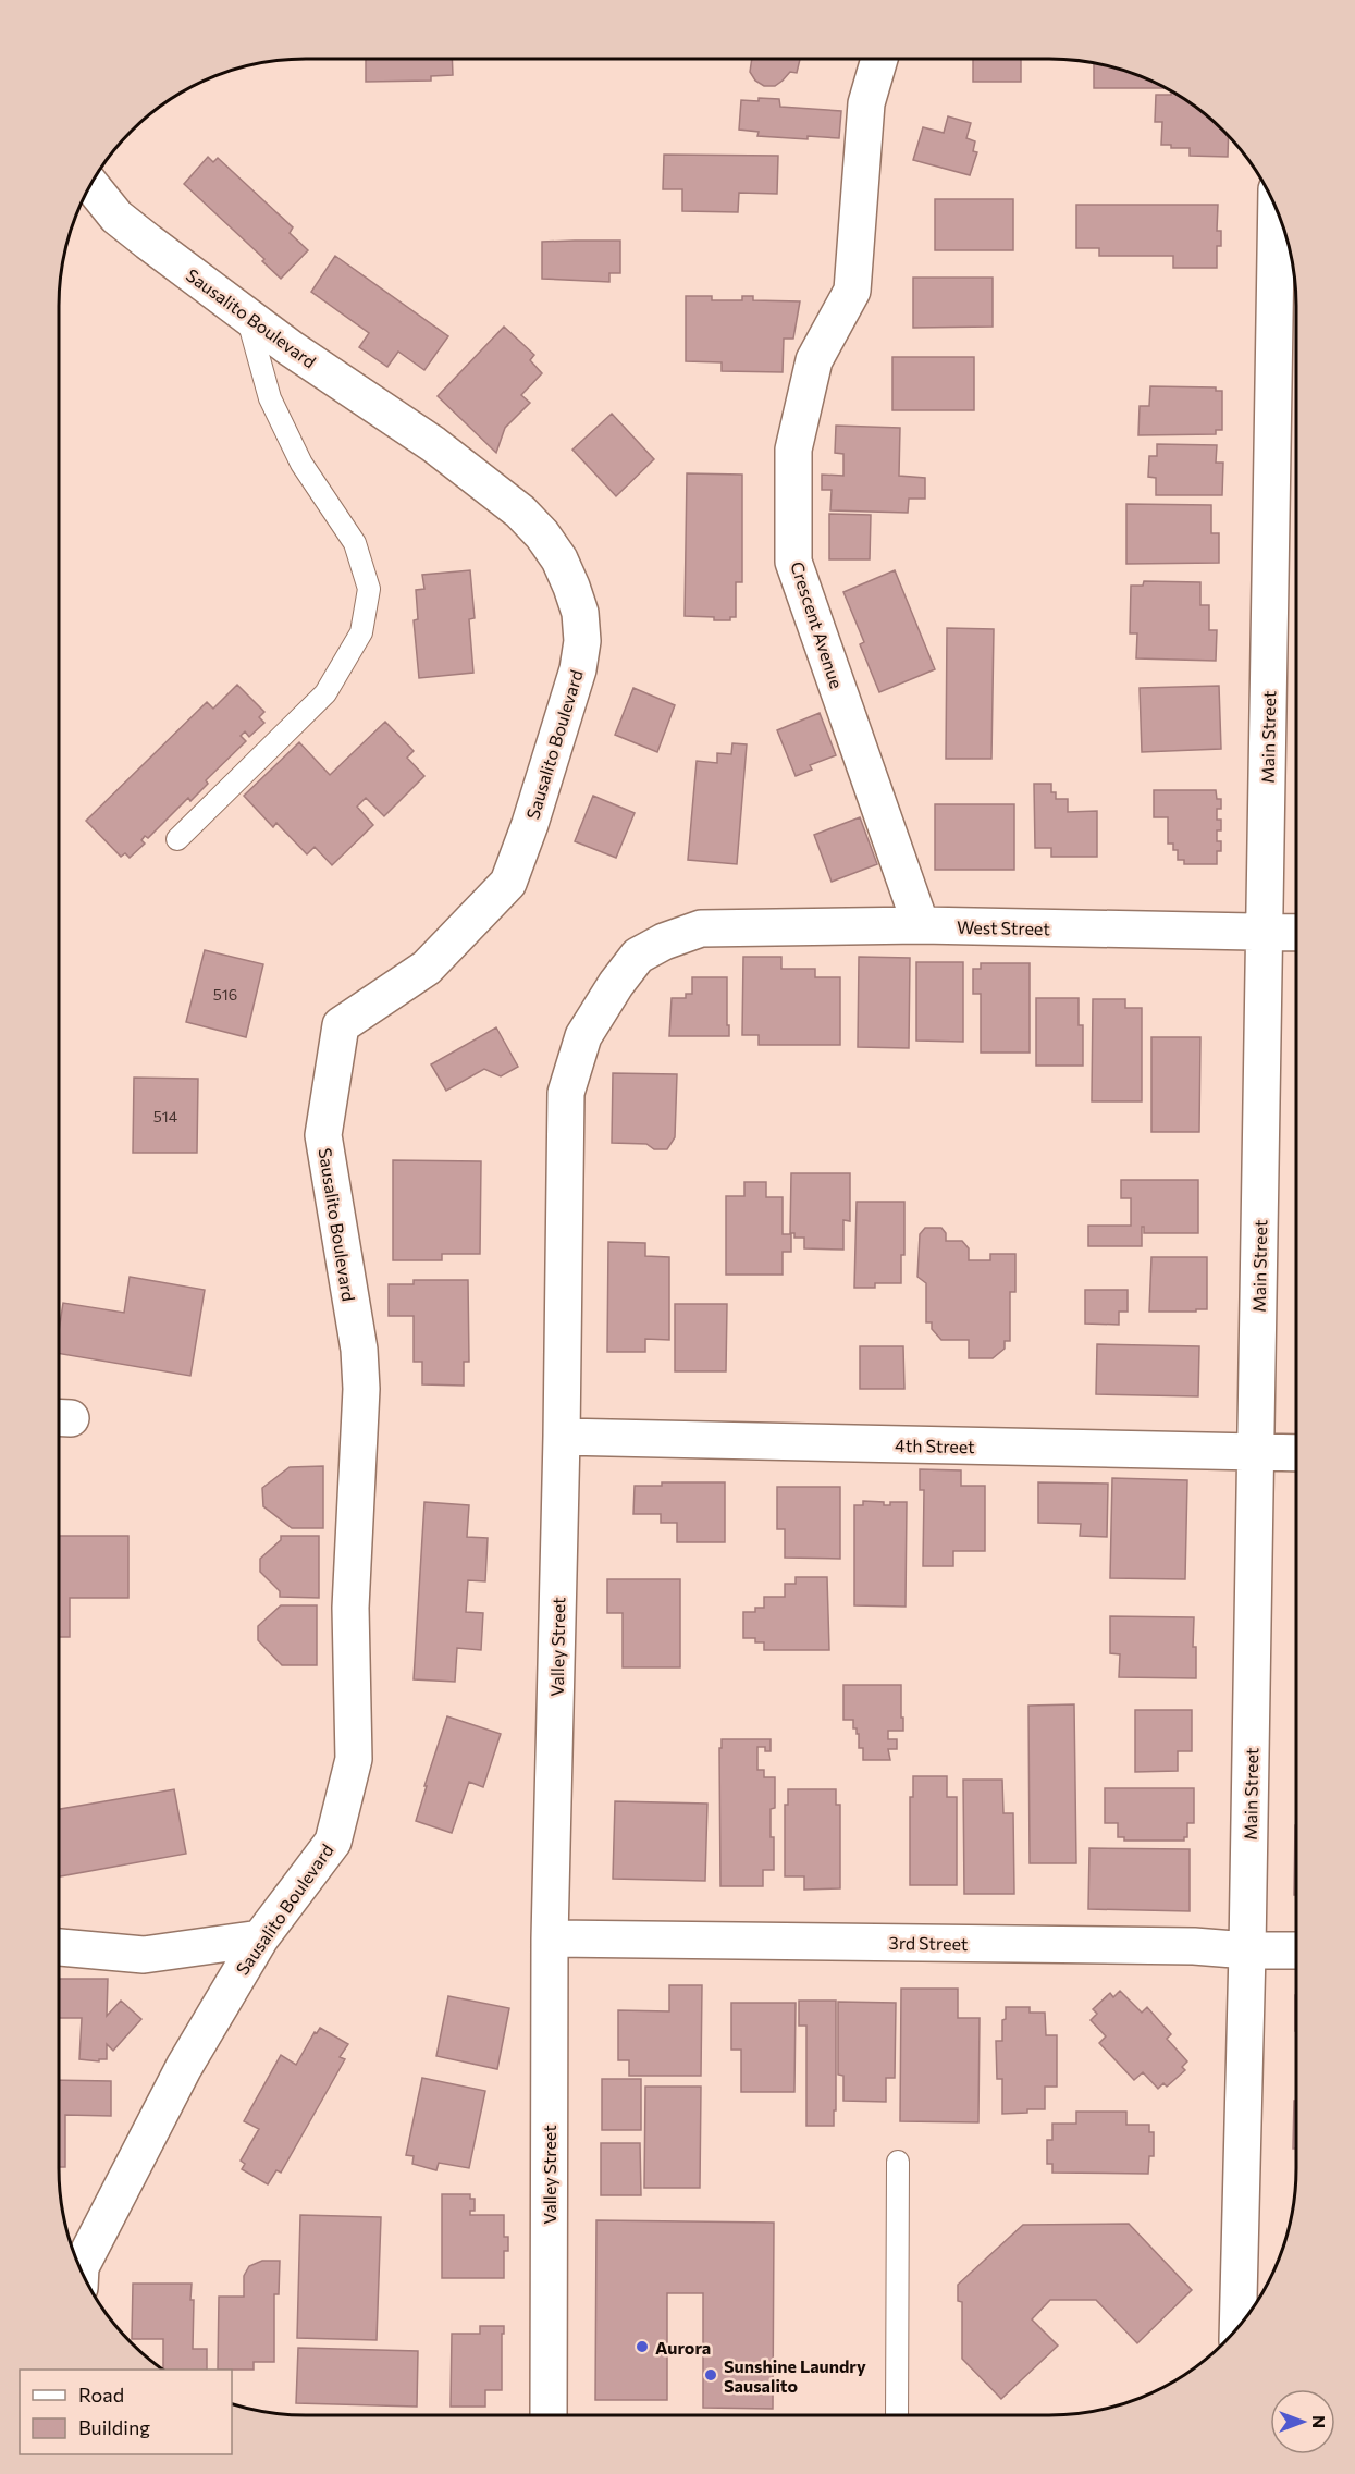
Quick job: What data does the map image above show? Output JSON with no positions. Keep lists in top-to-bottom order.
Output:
{
  "streets": {
    "street": [
      "Sausalito Boulevard",
      "Crescent Avenue",
      "Main Street",
      "West Street",
      "4th Street",
      "Valley Street",
      "3rd Street"
    ]
  },
  "crossings": [
    ["Crescent Avenue", "West Street"],
    ["Main Street", "West Street"],
    ["Main Street", "4th Street"],
    ["Main Street", "3rd Street"],
    ["West Street", "Valley Street"],
    ["4th Street", "Valley Street"],
    ["Valley Street", "3rd Street"]
  ],
  "places": ["Aurora", "Sunshine Laundry Sausalito"],
  "house_numbers": ["516", "514"],
  "legend": ["Road", "Building"],
  "north": "right"
}
